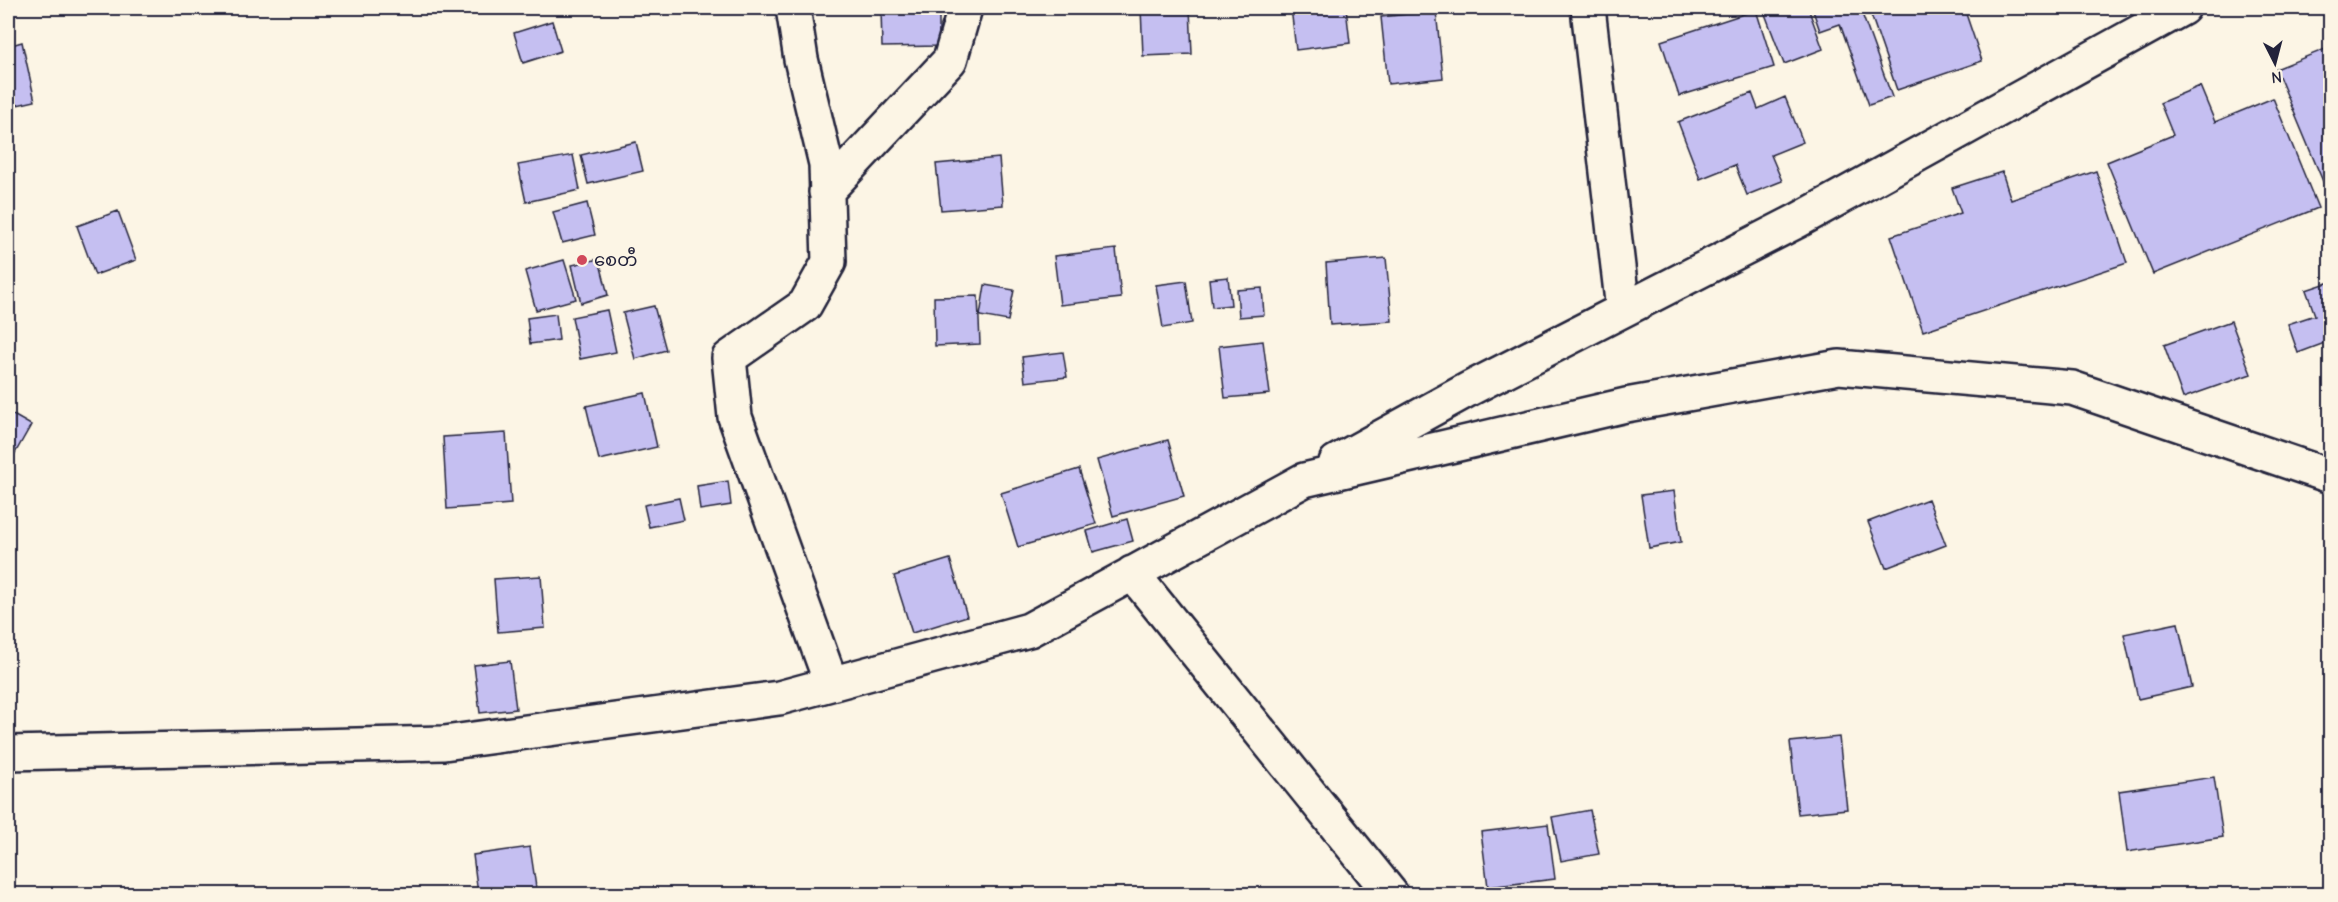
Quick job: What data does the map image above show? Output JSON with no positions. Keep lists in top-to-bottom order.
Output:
{
  "places": ["စေတီ"],
  "north": "bottom"
}
